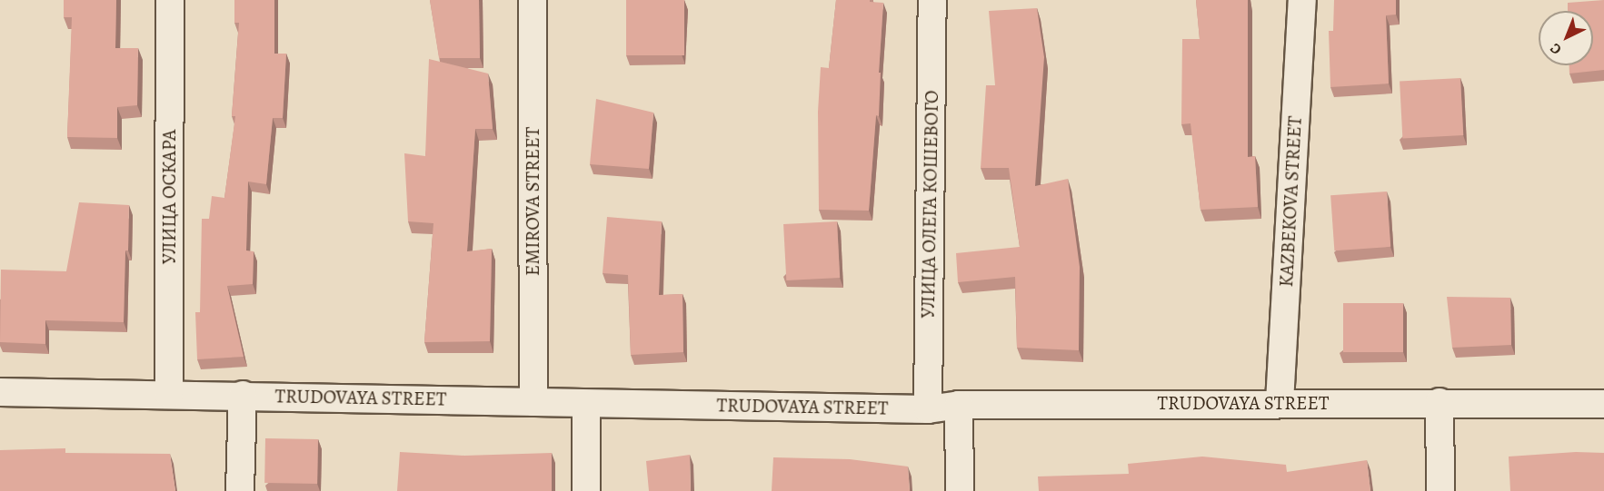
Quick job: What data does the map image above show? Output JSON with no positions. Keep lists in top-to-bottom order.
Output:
{
  "streets": {
    "street": [
      "УЛИЦА ОСКАРА",
      "EMIROVA STREET",
      "KAZBEKOVA STREET",
      "УЛИЦА ОЛЕГА КОШЕВОГО",
      "TRUDOVAYA STREET"
    ]
  },
  "crossings": [
    ["УЛИЦА ОСКАРА", "TRUDOVAYA STREET"],
    ["EMIROVA STREET", "TRUDOVAYA STREET"],
    ["KAZBEKOVA STREET", "TRUDOVAYA STREET"],
    ["УЛИЦА ОЛЕГА КОШЕВОГО", "TRUDOVAYA STREET"]
  ],
  "north": "bottom left"
}
